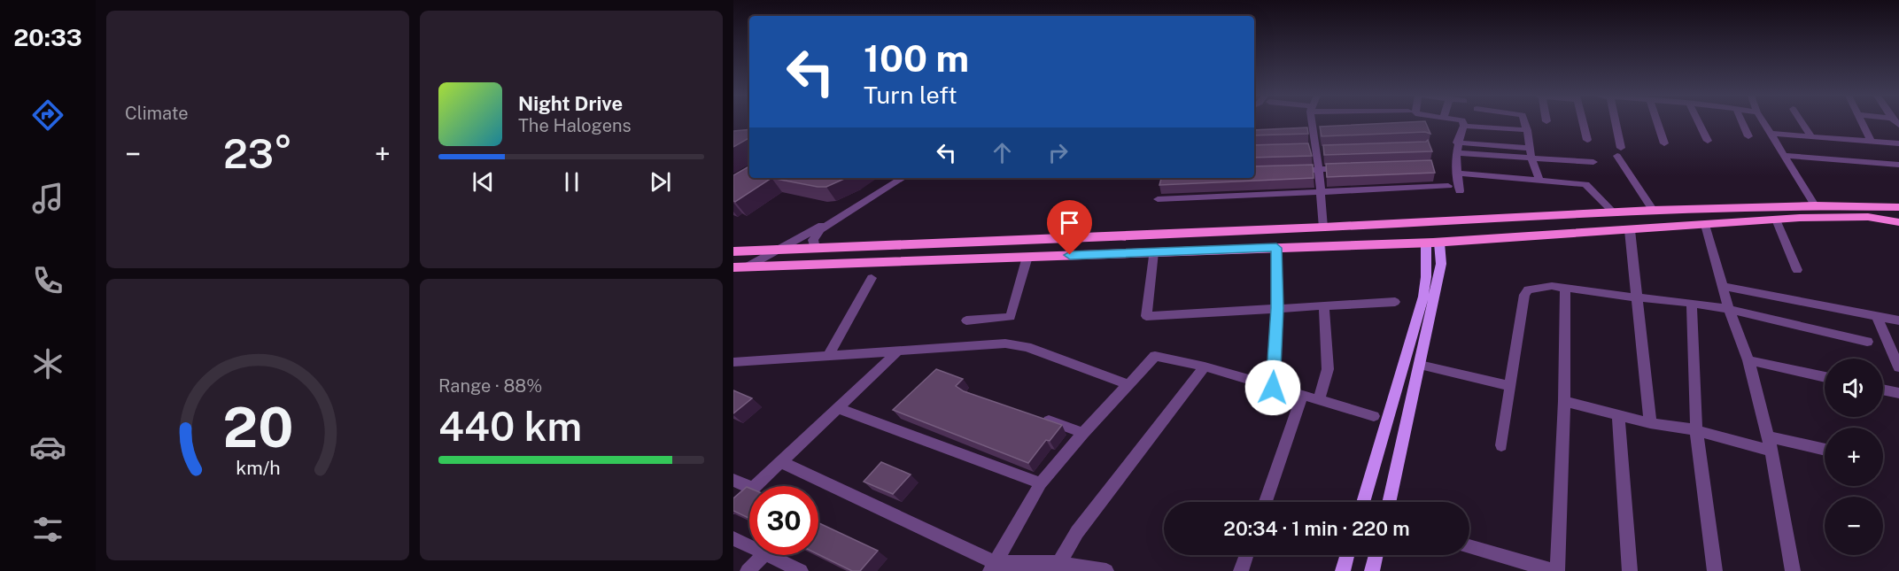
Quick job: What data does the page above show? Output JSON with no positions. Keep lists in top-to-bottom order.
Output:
{
  "page": {
    "tabs": "20:33",
    "tile": [
      "Climate",
      ["Range · 88%", "440 km"]
    ],
    "turn": ["100 m", "Turn left"],
    "song": ["Night Drive", "The Halogens"],
    "heat": ["−", "23°", "+"],
    "map_buttons": ["+", "−"],
    "limit": "30",
    "trip": "20:34 · 1 min · 220 m",
    "gauge": ["20", "km/h"]
  }
}
